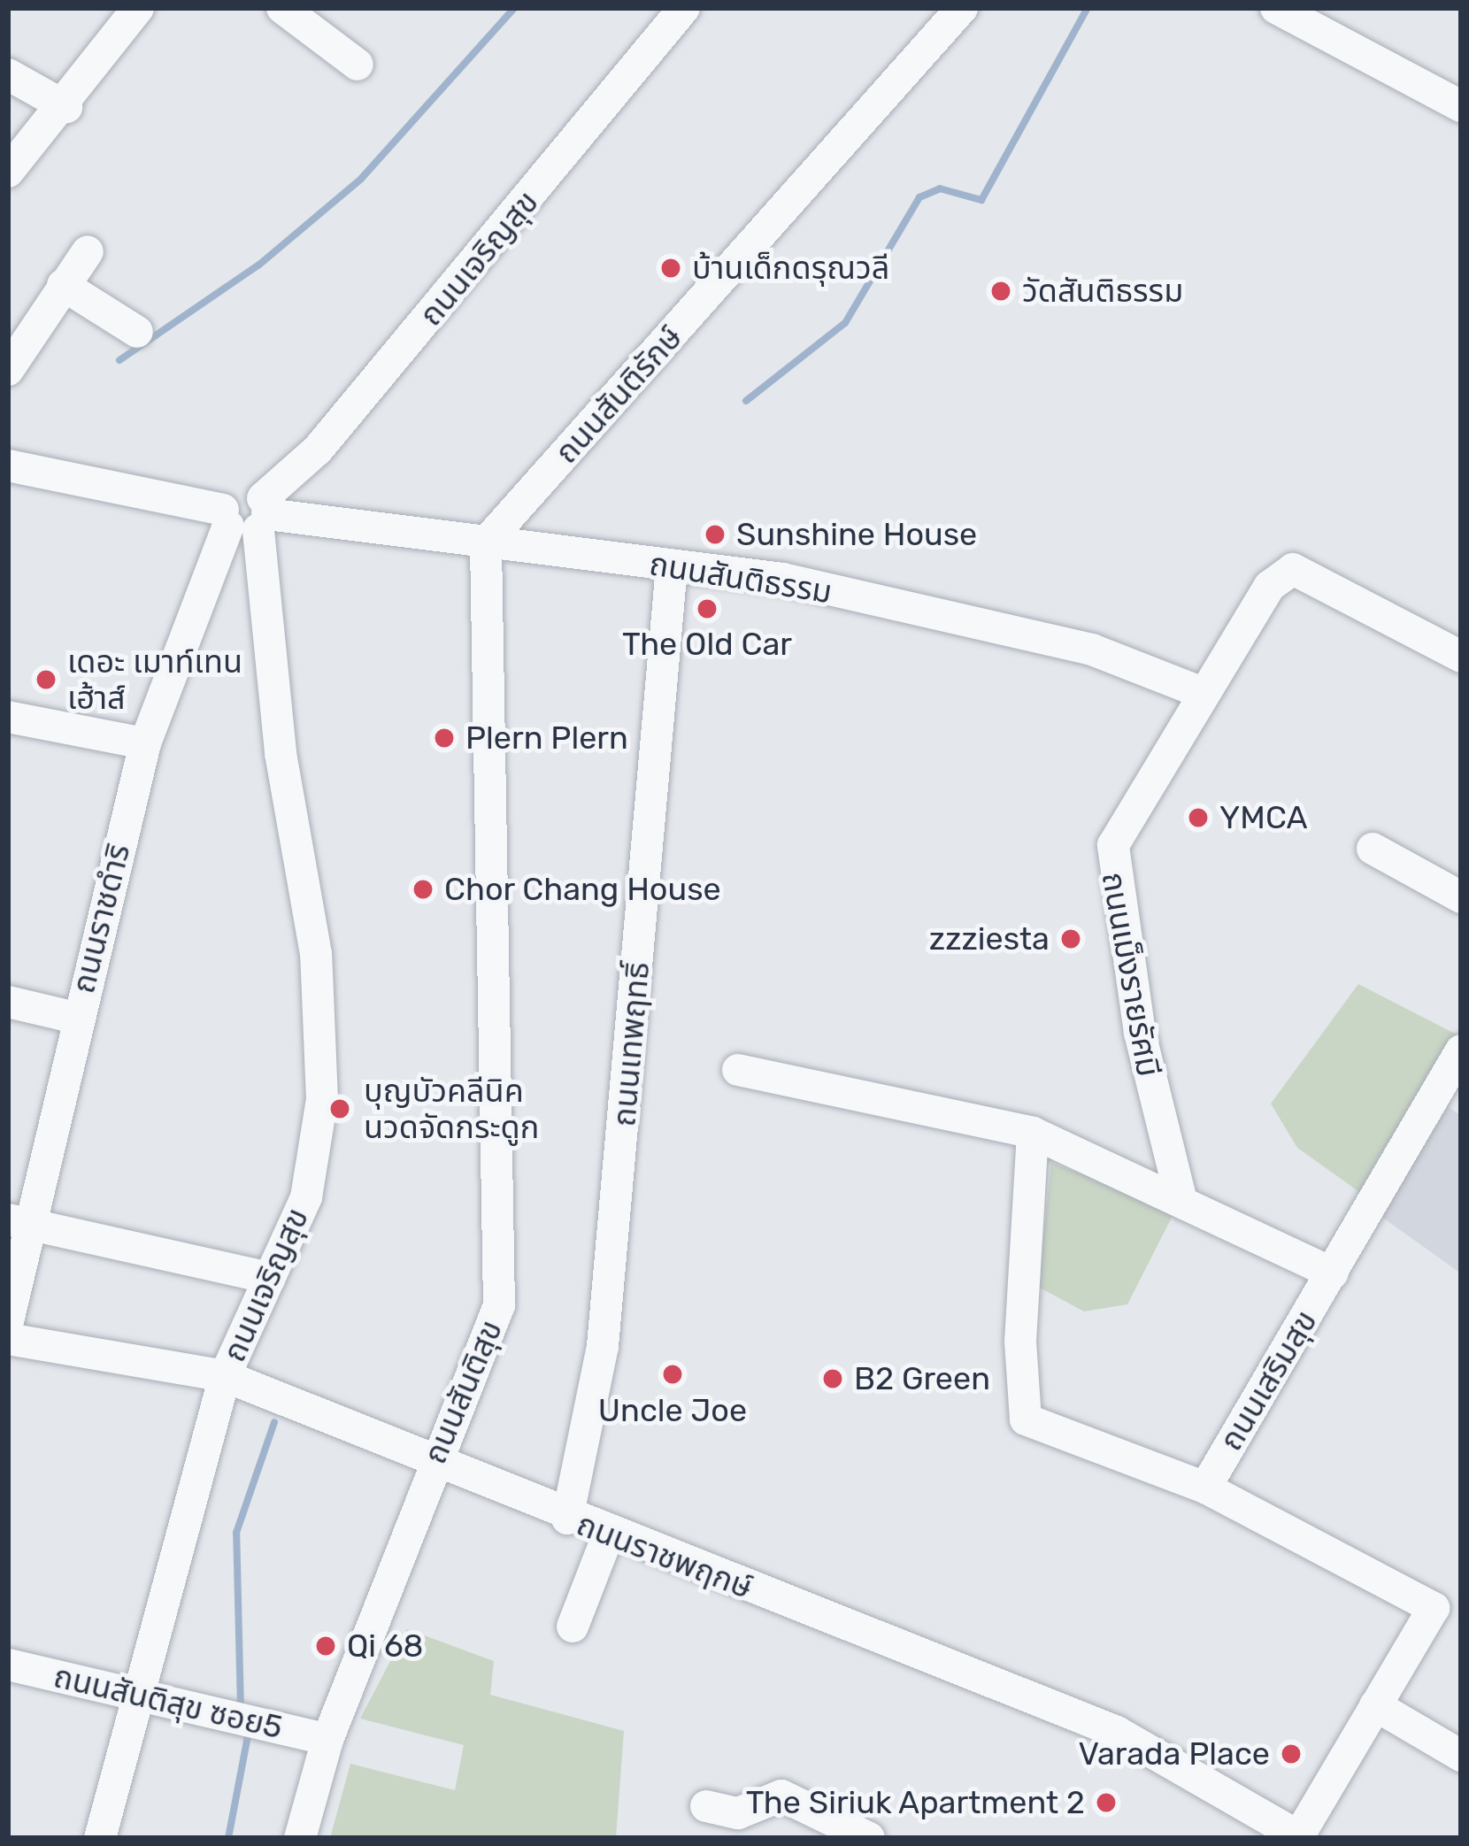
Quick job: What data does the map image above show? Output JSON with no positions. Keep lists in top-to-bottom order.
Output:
{
  "streets": {
    "street": [
      "ถนนเจริญสุข",
      "ถนนสันติรักษ์",
      "ถนนสันติธรรม",
      "ถนนราชดำริ",
      "ถนนเม็งรายรัศมี",
      "ถนนเทพฤทธิ์",
      "ถนนเสริมสุข",
      "ถนนสันติสุข",
      "ถนนราชพฤกษ์",
      "ถนนสันติสุข ซอย5"
    ]
  },
  "crossings": [
    ["ถนนเจริญสุข", "ถนนสันติธรรม"],
    ["ถนนเจริญสุข", "ถนนราชดำริ"],
    ["ถนนเจริญสุข", "ถนนราชพฤกษ์"],
    ["ถนนเจริญสุข", "ถนนสันติสุข ซอย5"],
    ["ถนนสันติรักษ์", "ถนนสันติธรรม"],
    ["ถนนสันติรักษ์", "ถนนสันติสุข"],
    ["ถนนสันติธรรม", "ถนนราชดำริ"],
    ["ถนนสันติธรรม", "ถนนเม็งรายรัศมี"],
    ["ถนนสันติธรรม", "ถนนเทพฤทธิ์"],
    ["ถนนสันติธรรม", "ถนนสันติสุข"],
    ["ถนนเทพฤทธิ์", "ถนนราชพฤกษ์"],
    ["ถนนเสริมสุข", "ถนนราชพฤกษ์"],
    ["ถนนสันติสุข", "ถนนราชพฤกษ์"],
    ["ถนนสันติสุข", "ถนนสันติสุข ซอย5"]
  ],
  "places": [
    "บ้านเด็กดรุณวลี",
    "วัดสันติธรรม",
    "Sunshine House",
    "The Old Car",
    "เดอะ เมาท์เทน เฮ้าส์",
    "Plern Plern",
    "YMCA",
    "Chor Chang House",
    "zzziesta",
    "บุญบัวคลีนิค นวดจัดกระดูก",
    "Uncle Joe",
    "B2 Green",
    "Qi 68",
    "Varada Place",
    "The Siriuk Apartment 2"
  ]
}
